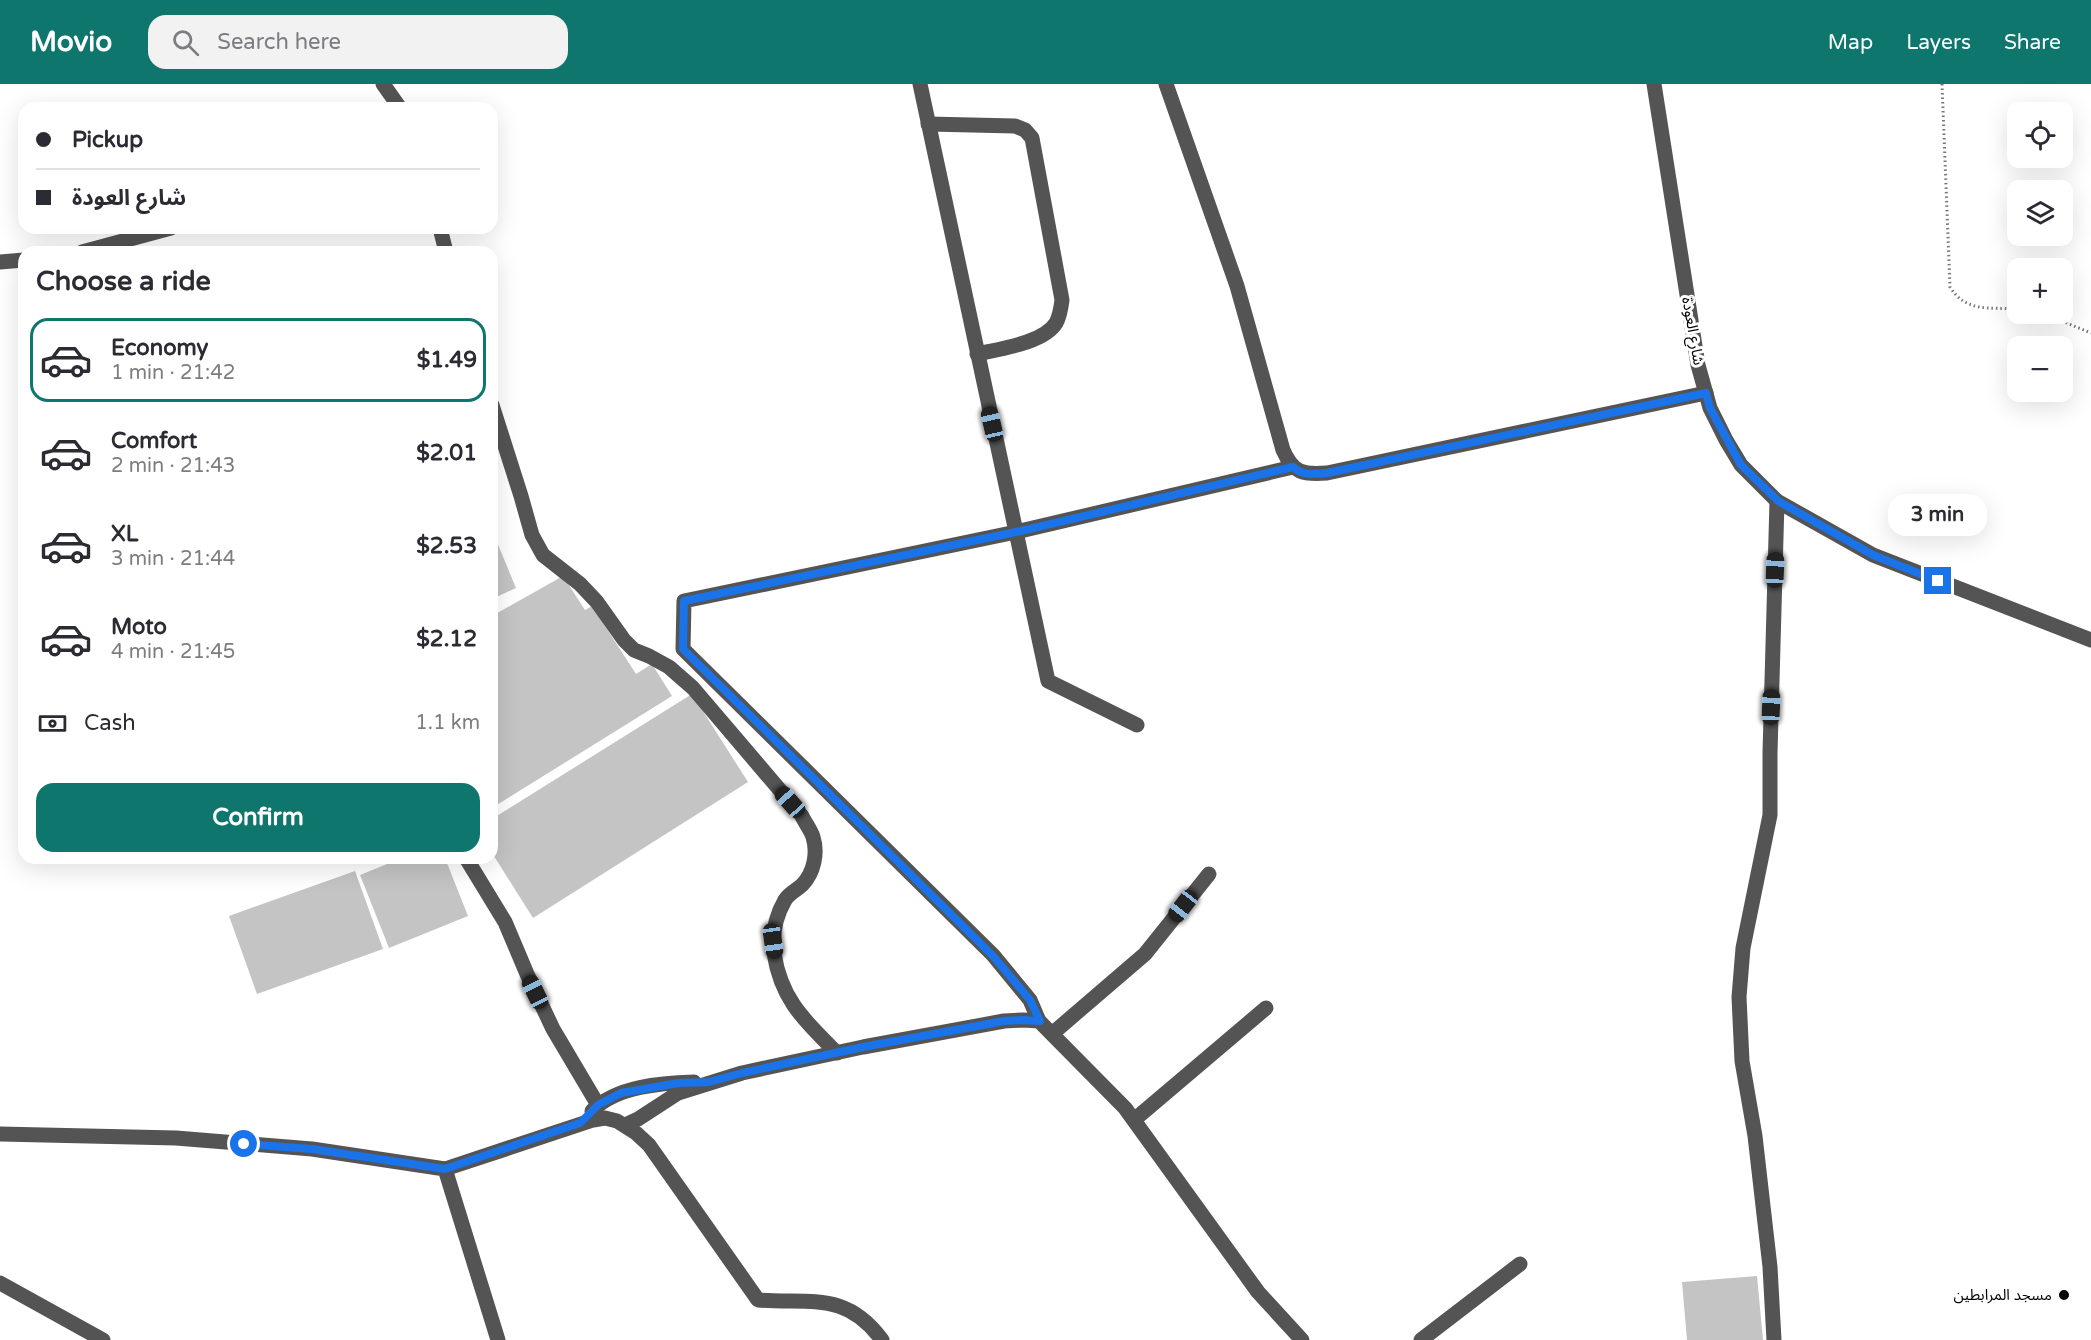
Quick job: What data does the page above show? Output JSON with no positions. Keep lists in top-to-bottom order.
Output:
{
  "streets": {
    "street": ["شارع العودة"]
  },
  "places": ["مسجد المرابطين"],
  "page": {
    "header": "Movio",
    "search": "Search here",
    "nav": ["Map", "Layers", "Share"],
    "map_buttons": ["+", "−"],
    "banner": ["Pickup", "شارع العودة"],
    "heading": "Choose a ride",
    "list": [
      {
        "name": "Economy",
        "note": "1 min · 21:42",
        "value": "$1.49"
      },
      {
        "name": "Comfort",
        "note": "2 min · 21:43",
        "value": "$2.01"
      },
      {
        "name": "XL",
        "note": "3 min · 21:44",
        "value": "$2.53"
      },
      {
        "name": "Moto",
        "note": "4 min · 21:45",
        "value": "$2.12"
      }
    ],
    "bubble": "3 min",
    "pay": ["Cash", "1.1 km"],
    "buttons": "Confirm"
  }
}
